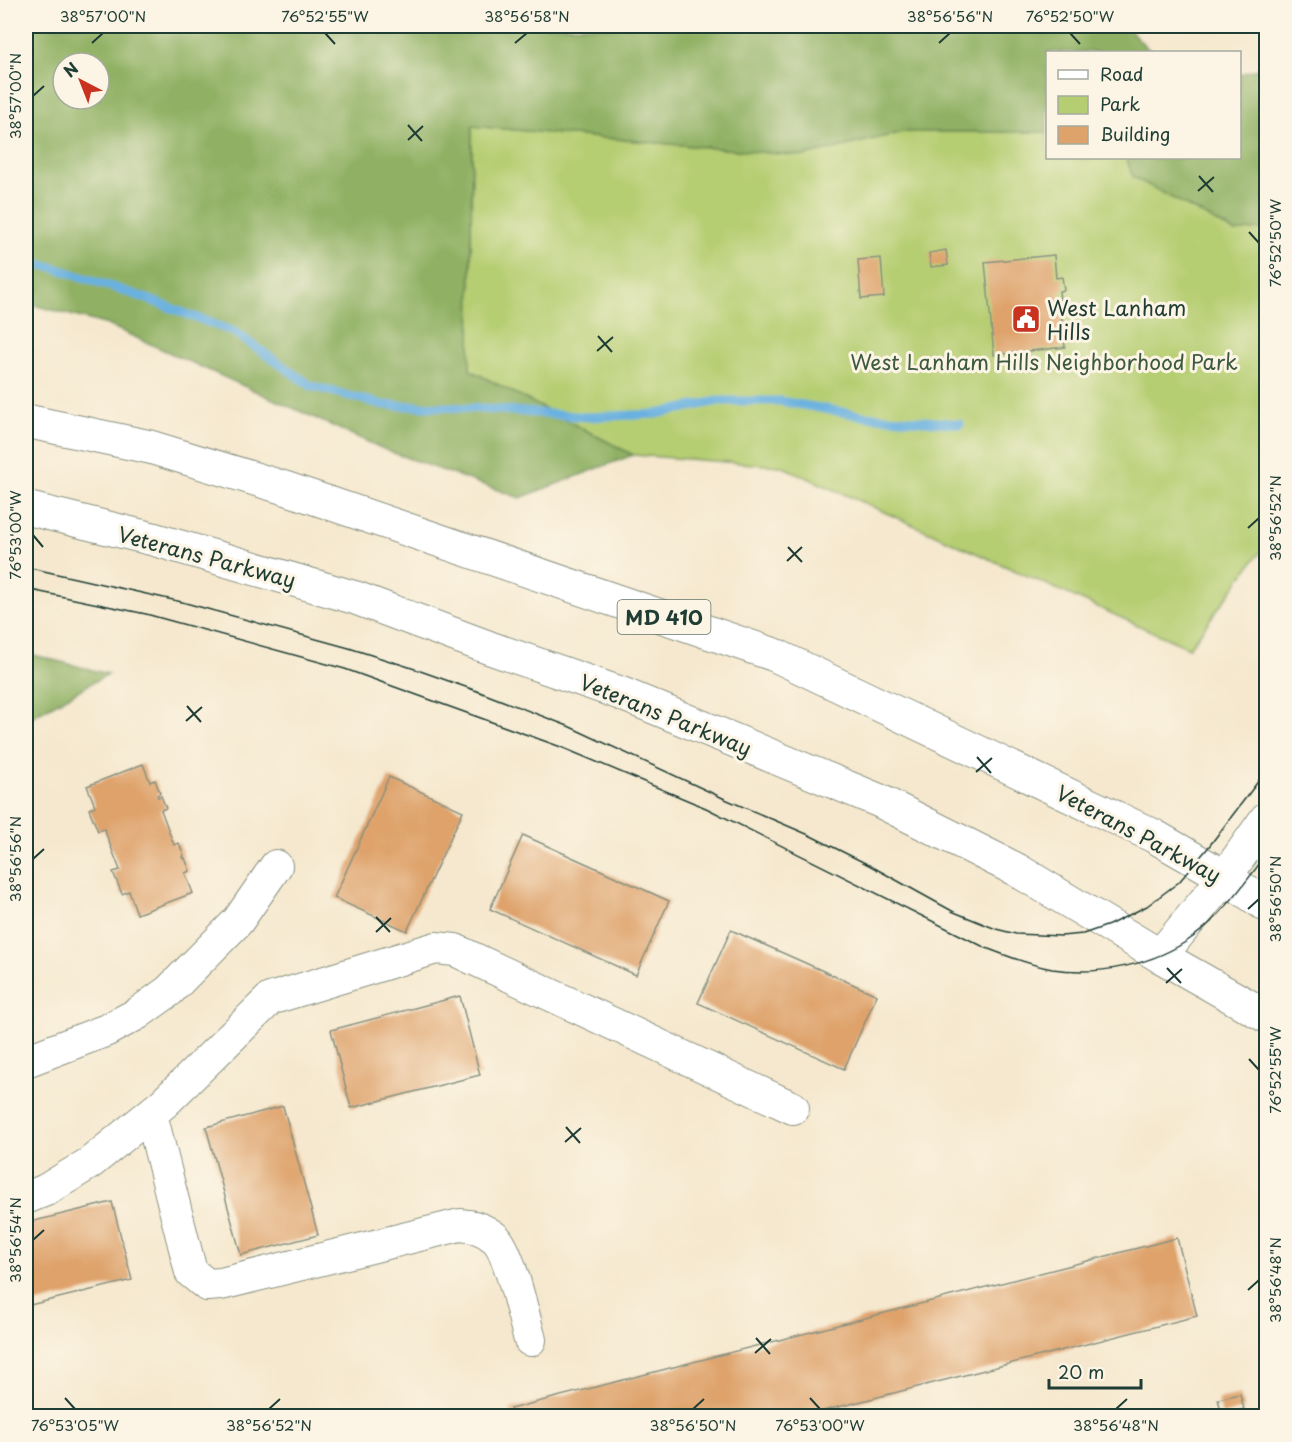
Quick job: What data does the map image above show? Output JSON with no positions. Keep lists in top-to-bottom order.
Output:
{
  "streets": {
    "main road": ["Veterans Parkway", "MD 410"]
  },
  "parks": ["West Lanham Hills Neighborhood Park"],
  "places": {
    "public building": ["West Lanham Hills"]
  },
  "legend": ["Road", "Park", "Building"],
  "scale_bar": "20 m",
  "north": "top left",
  "coordinates": [
    "38°57'00\"N",
    "76°52'55\"W",
    "38°56'58\"N",
    "38°56'56\"N",
    "76°52'50\"W",
    "38°56'52\"N",
    "76°53'00\"W",
    "38°56'50\"N",
    "38°56'54\"N",
    "38°56'48\"N",
    "76°53'05\"W"
  ]
}
